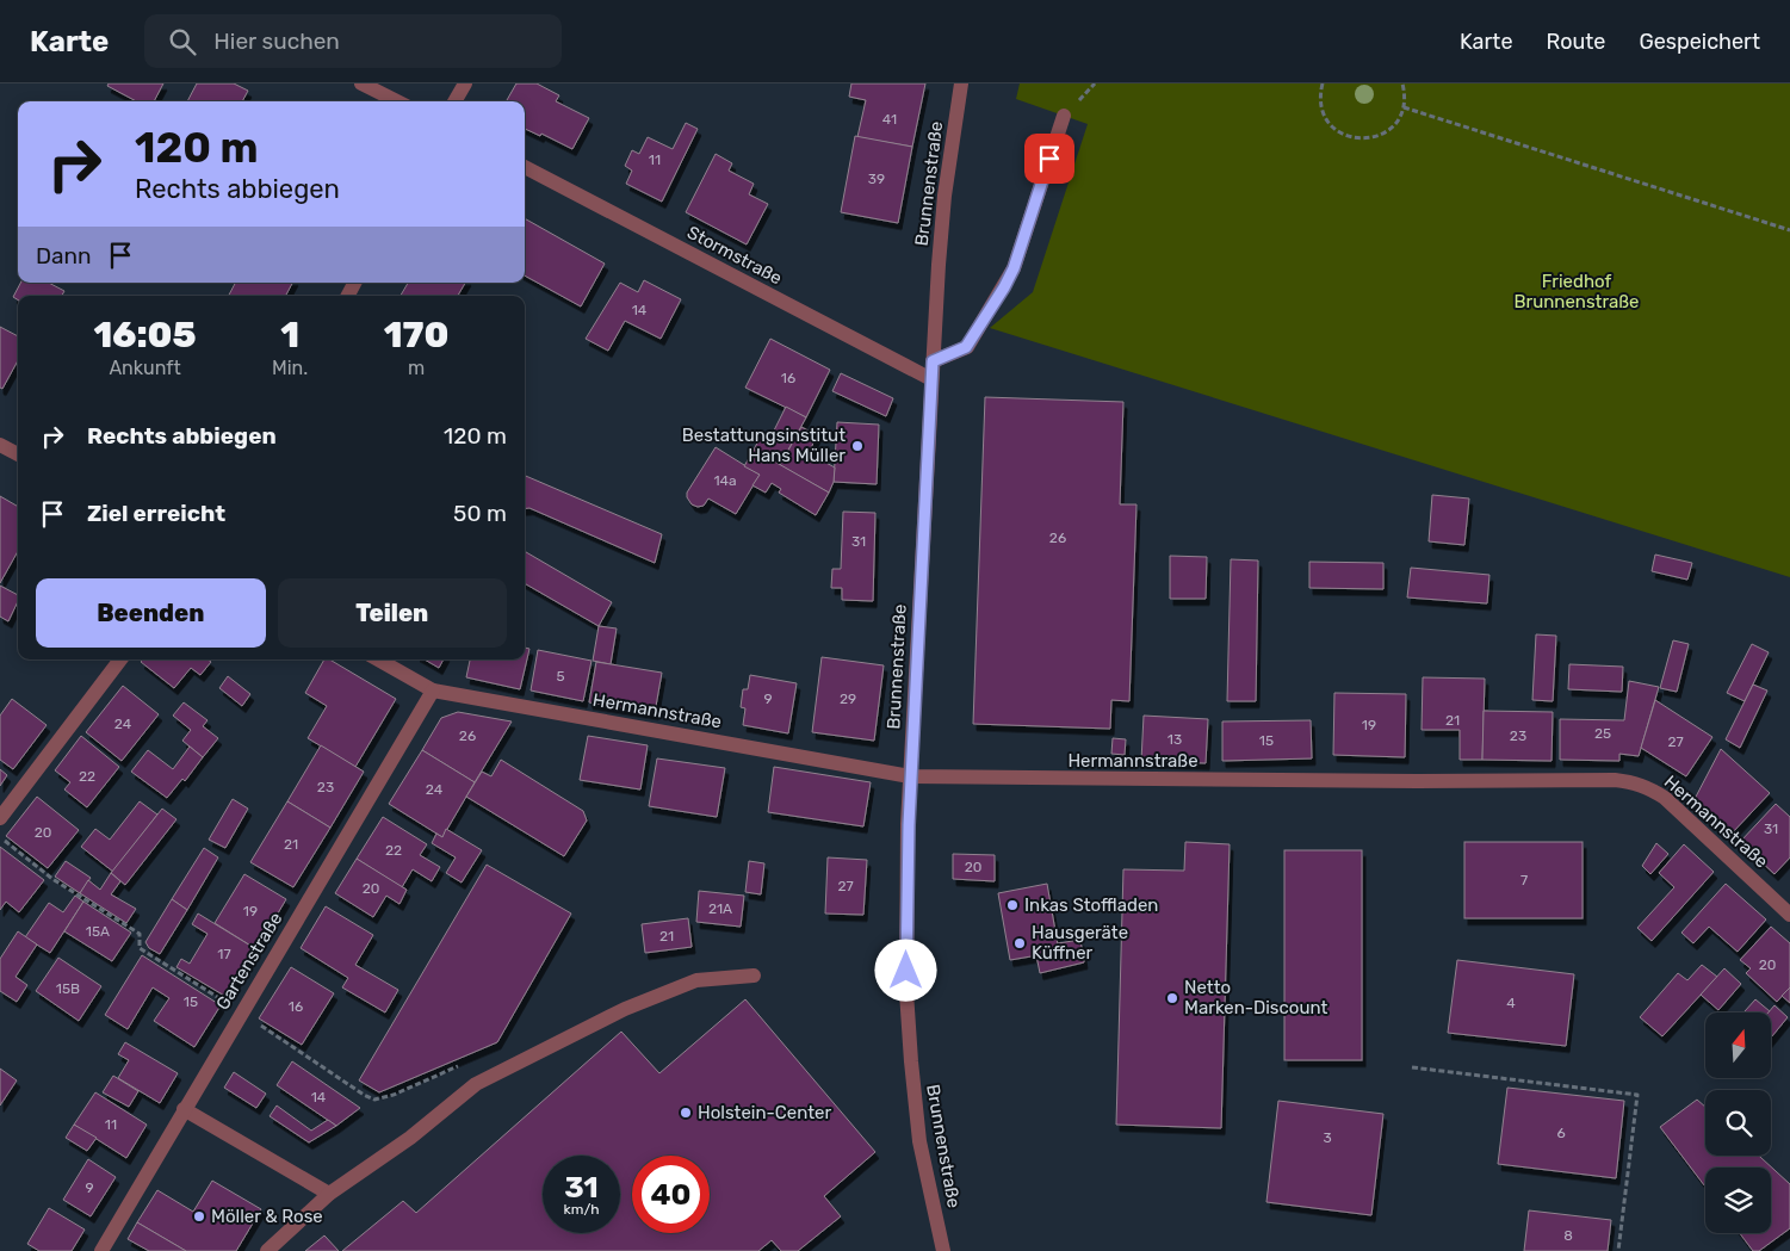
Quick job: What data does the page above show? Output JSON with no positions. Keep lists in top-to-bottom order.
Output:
{
  "streets": {
    "street": [
      "Brunnenstraße",
      "Stormstraße",
      "Hermannstraße",
      "Gartenstraße"
    ]
  },
  "crossings": [
    ["Brunnenstraße", "Stormstraße"],
    ["Brunnenstraße", "Hermannstraße"],
    ["Hermannstraße", "Gartenstraße"]
  ],
  "parks": ["Friedhof Brunnenstraße"],
  "places": [
    "Bestattungsinstitut Hans Müller",
    "Inkas Stoffladen",
    "Hausgeräte Küffner",
    "Netto Marken-Discount",
    "Holstein-Center",
    "Möller & Rose"
  ],
  "house_numbers": [
    "41",
    "11",
    "39",
    "14",
    "16",
    "14a",
    "26",
    "31",
    "5",
    "9",
    "29",
    "21",
    "24",
    "19",
    "25",
    "26",
    "23",
    "13",
    "15",
    "27",
    "22",
    "23",
    "24",
    "31",
    "20",
    "21",
    "22",
    "20",
    "7",
    "27",
    "20",
    "21A",
    "19",
    "15A",
    "21",
    "17",
    "20",
    "15B",
    "15",
    "4",
    "16",
    "14",
    "11",
    "6",
    "3",
    "9",
    "8"
  ],
  "north": "top",
  "page": {
    "header": "Karte",
    "search": "Hier suchen",
    "nav": ["Karte", "Route", "Gespeichert"],
    "turn": ["120 m", "Rechts abbiegen"],
    "then": "Dann",
    "eta": [
      "16:05",
      "Ankunft",
      "1",
      "Min.",
      "170",
      "m"
    ],
    "list": [
      {
        "name": "Rechts abbiegen",
        "value": "120 m"
      },
      {
        "name": "Ziel erreicht",
        "value": "50 m"
      }
    ],
    "buttons": ["Beenden", "Teilen"],
    "speed": "31 km/h",
    "limit": "40"
  }
}
